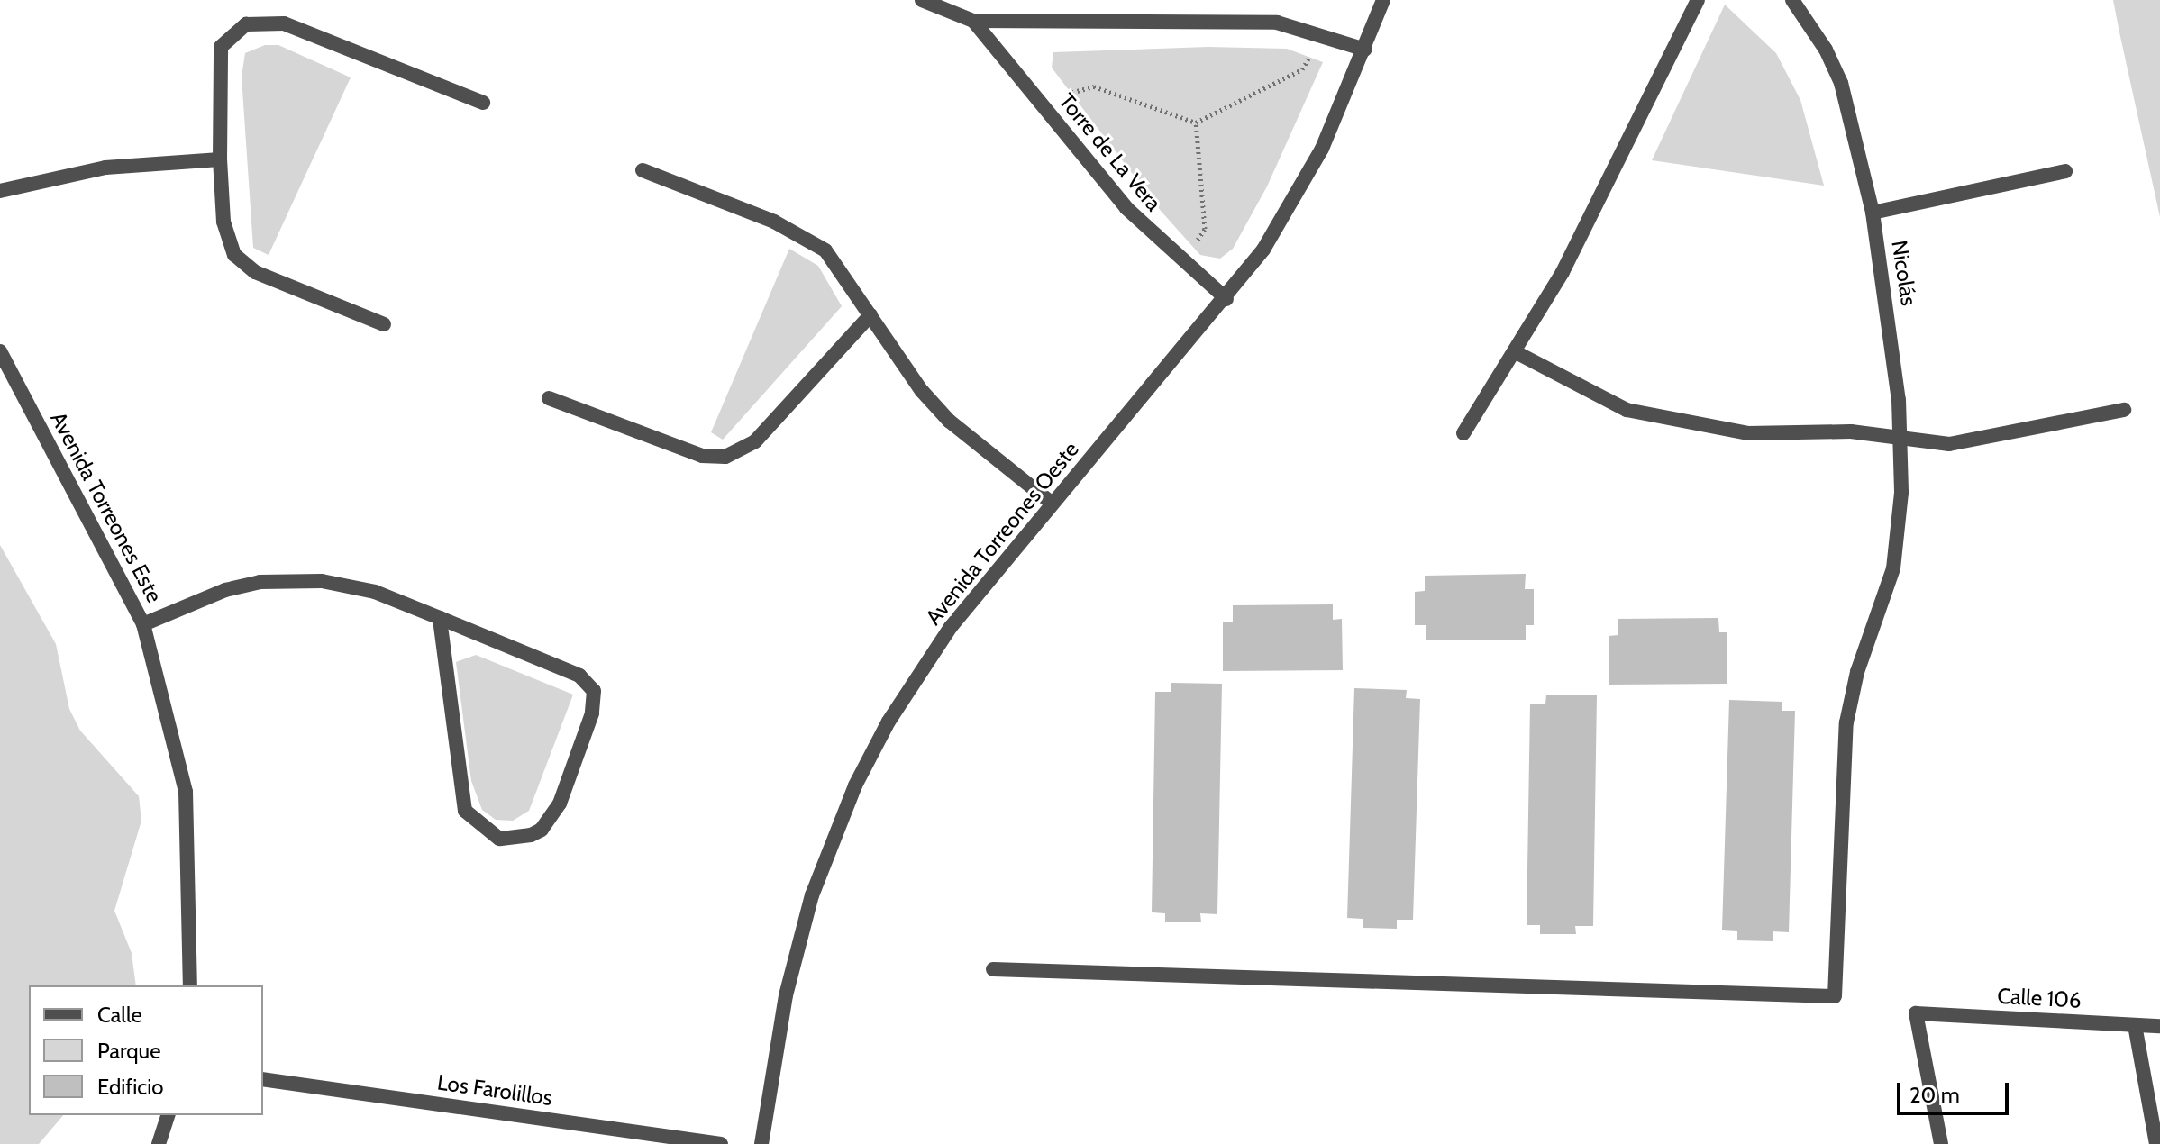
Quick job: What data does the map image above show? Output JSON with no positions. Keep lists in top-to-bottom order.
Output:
{
  "streets": {
    "street": [
      "Torre de La Vera",
      "Nicolás",
      "Avenida Torreones Este",
      "Avenida Torreones Oeste",
      "Calle 106",
      "Los Farolillos"
    ]
  },
  "crossings": [
    ["Torre de La Vera", "Avenida Torreones Oeste"]
  ],
  "legend": ["Calle", "Parque", "Edificio"],
  "scale_bar": "20 m"
}
